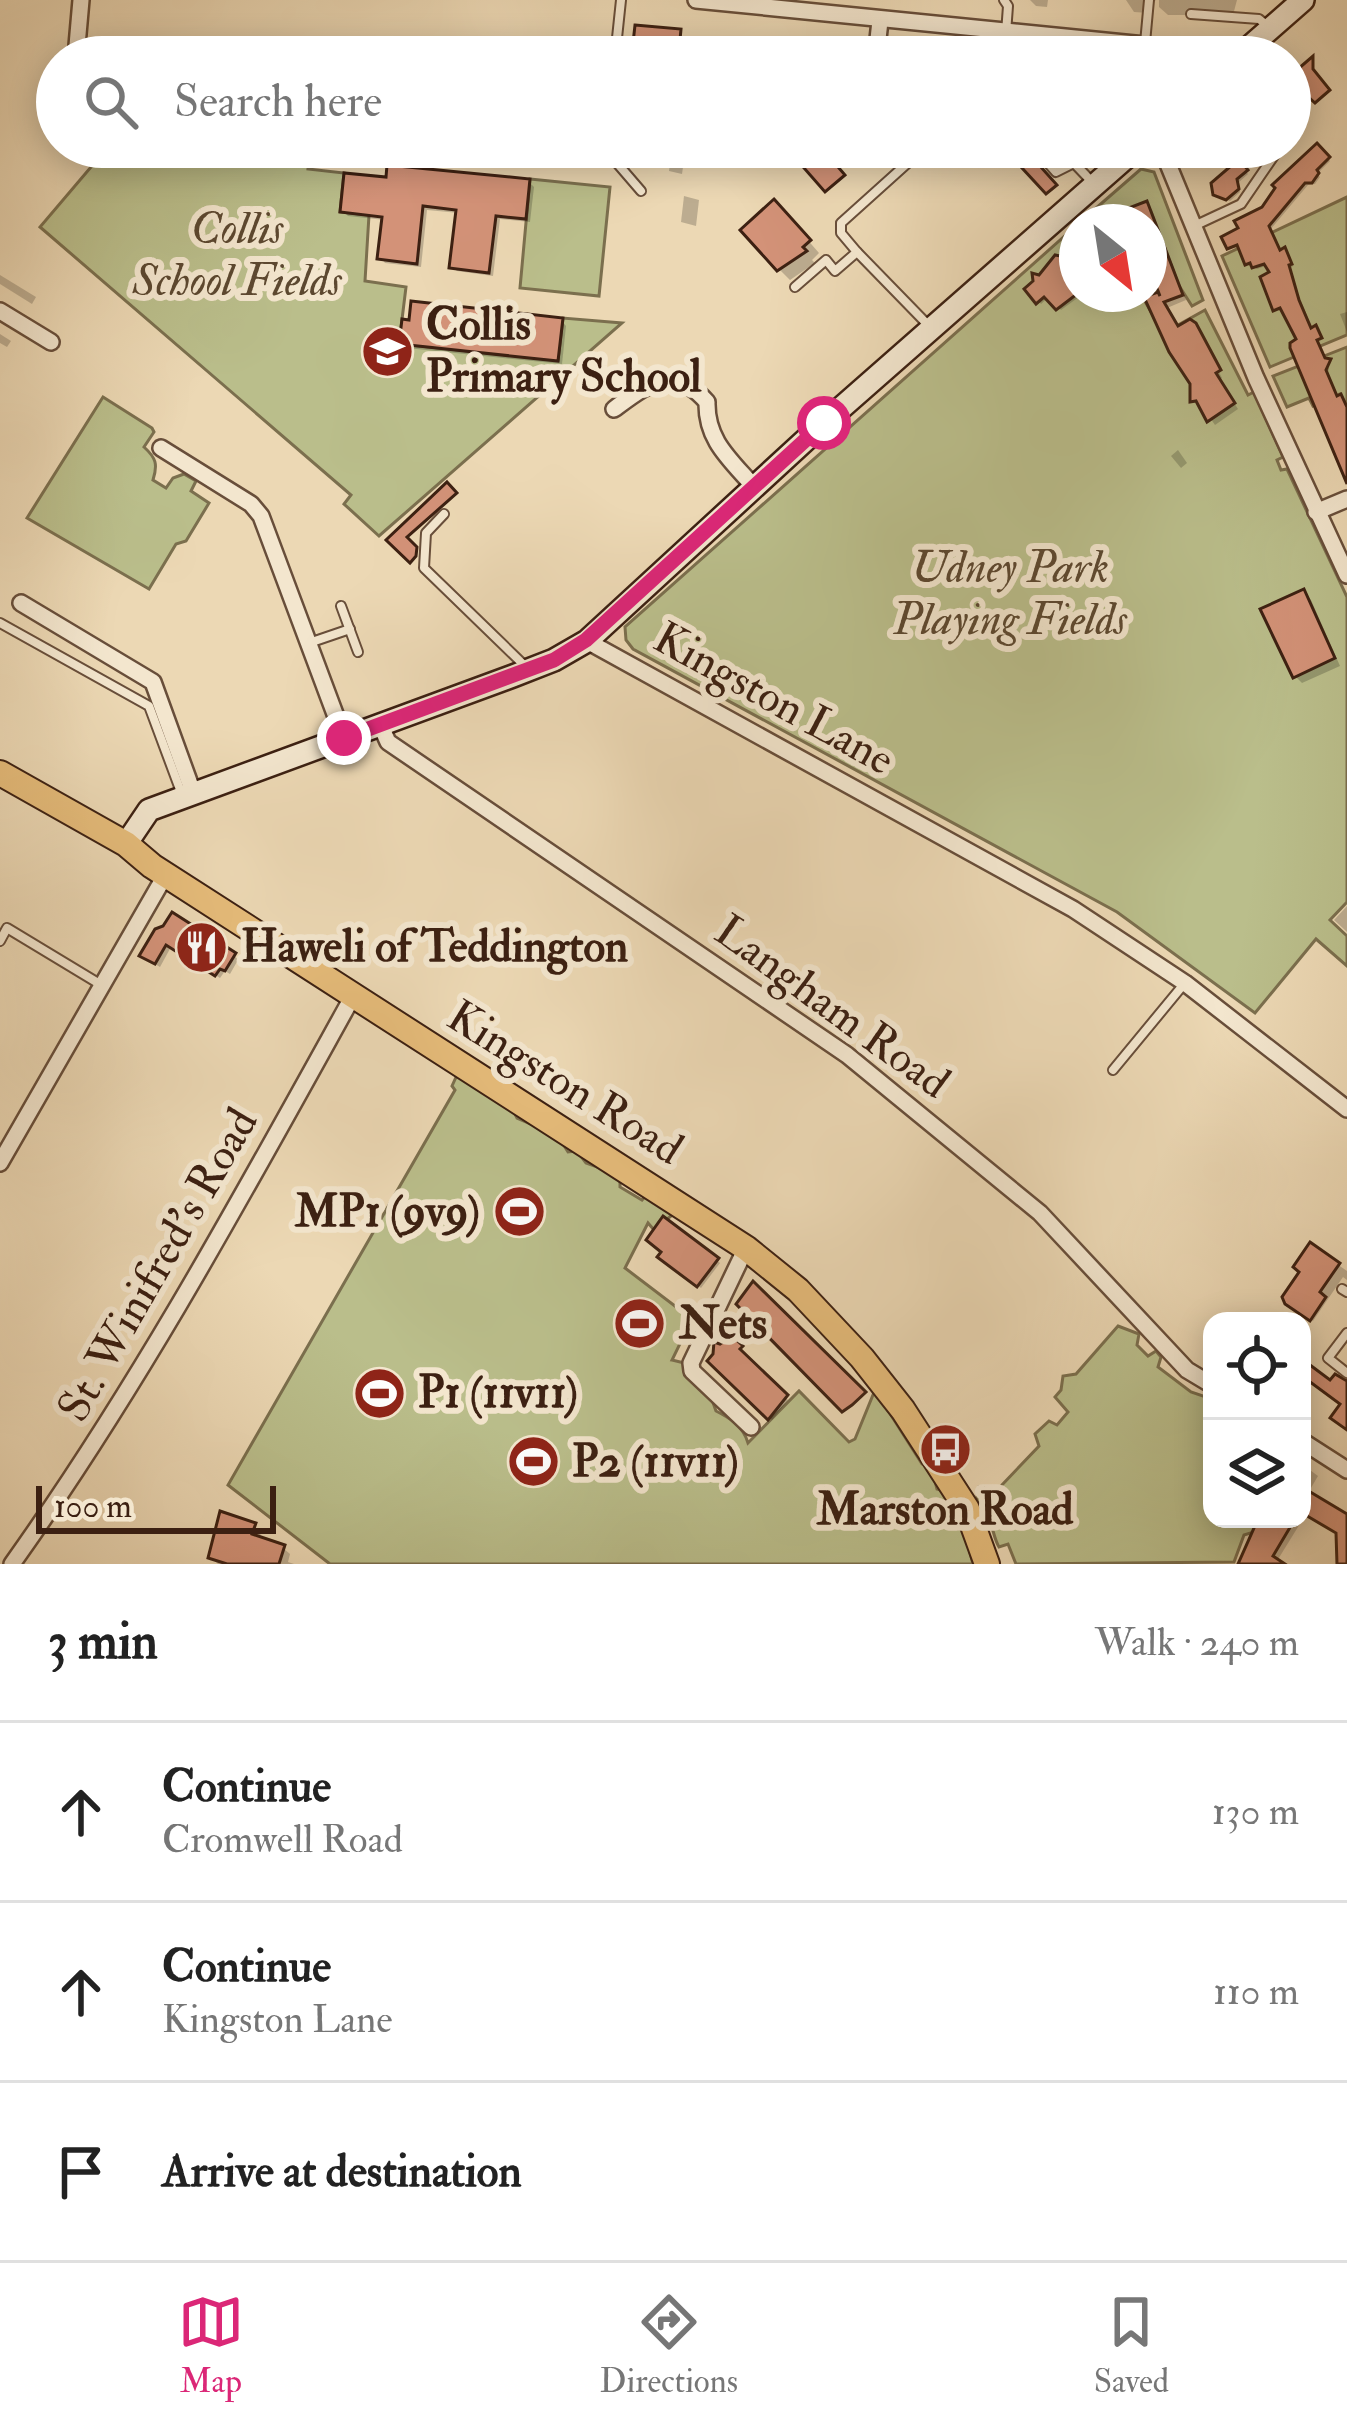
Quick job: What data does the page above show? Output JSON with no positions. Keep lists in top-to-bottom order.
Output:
{
  "streets": {
    "main road": ["Kingston Lane", "Kingston Road"],
    "street": ["Langham Road", "St. Winifred's Road"]
  },
  "crossings": [
    ["Kingston Lane", "Langham Road"],
    ["Kingston Lane", "Kingston Road"],
    ["Kingston Road", "St. Winifred's Road"]
  ],
  "parks": ["Collis School Fields", "Udney Park Playing Fields"],
  "places": {
    "school or university": ["Collis Primary School"],
    "restaurant": ["Haweli of Teddington"],
    "sports": [
      "MP1 (9v9)",
      "Nets",
      "P1 (11v11)",
      "P2 (11v11)"
    ],
    "bus stop": ["Marston Road"]
  },
  "scale_bar": "100 m",
  "north": "bottom right",
  "page": {
    "search": "Search here",
    "scale": "100 m",
    "heading": ["3 min", "Walk · 240 m"],
    "list": [
      ["Continue", "Cromwell Road", "130 m"],
      ["Continue", "Kingston Lane", "110 m"],
      "Arrive at destination"
    ],
    "nav": ["Map", "Directions", "Saved"]
  }
}
